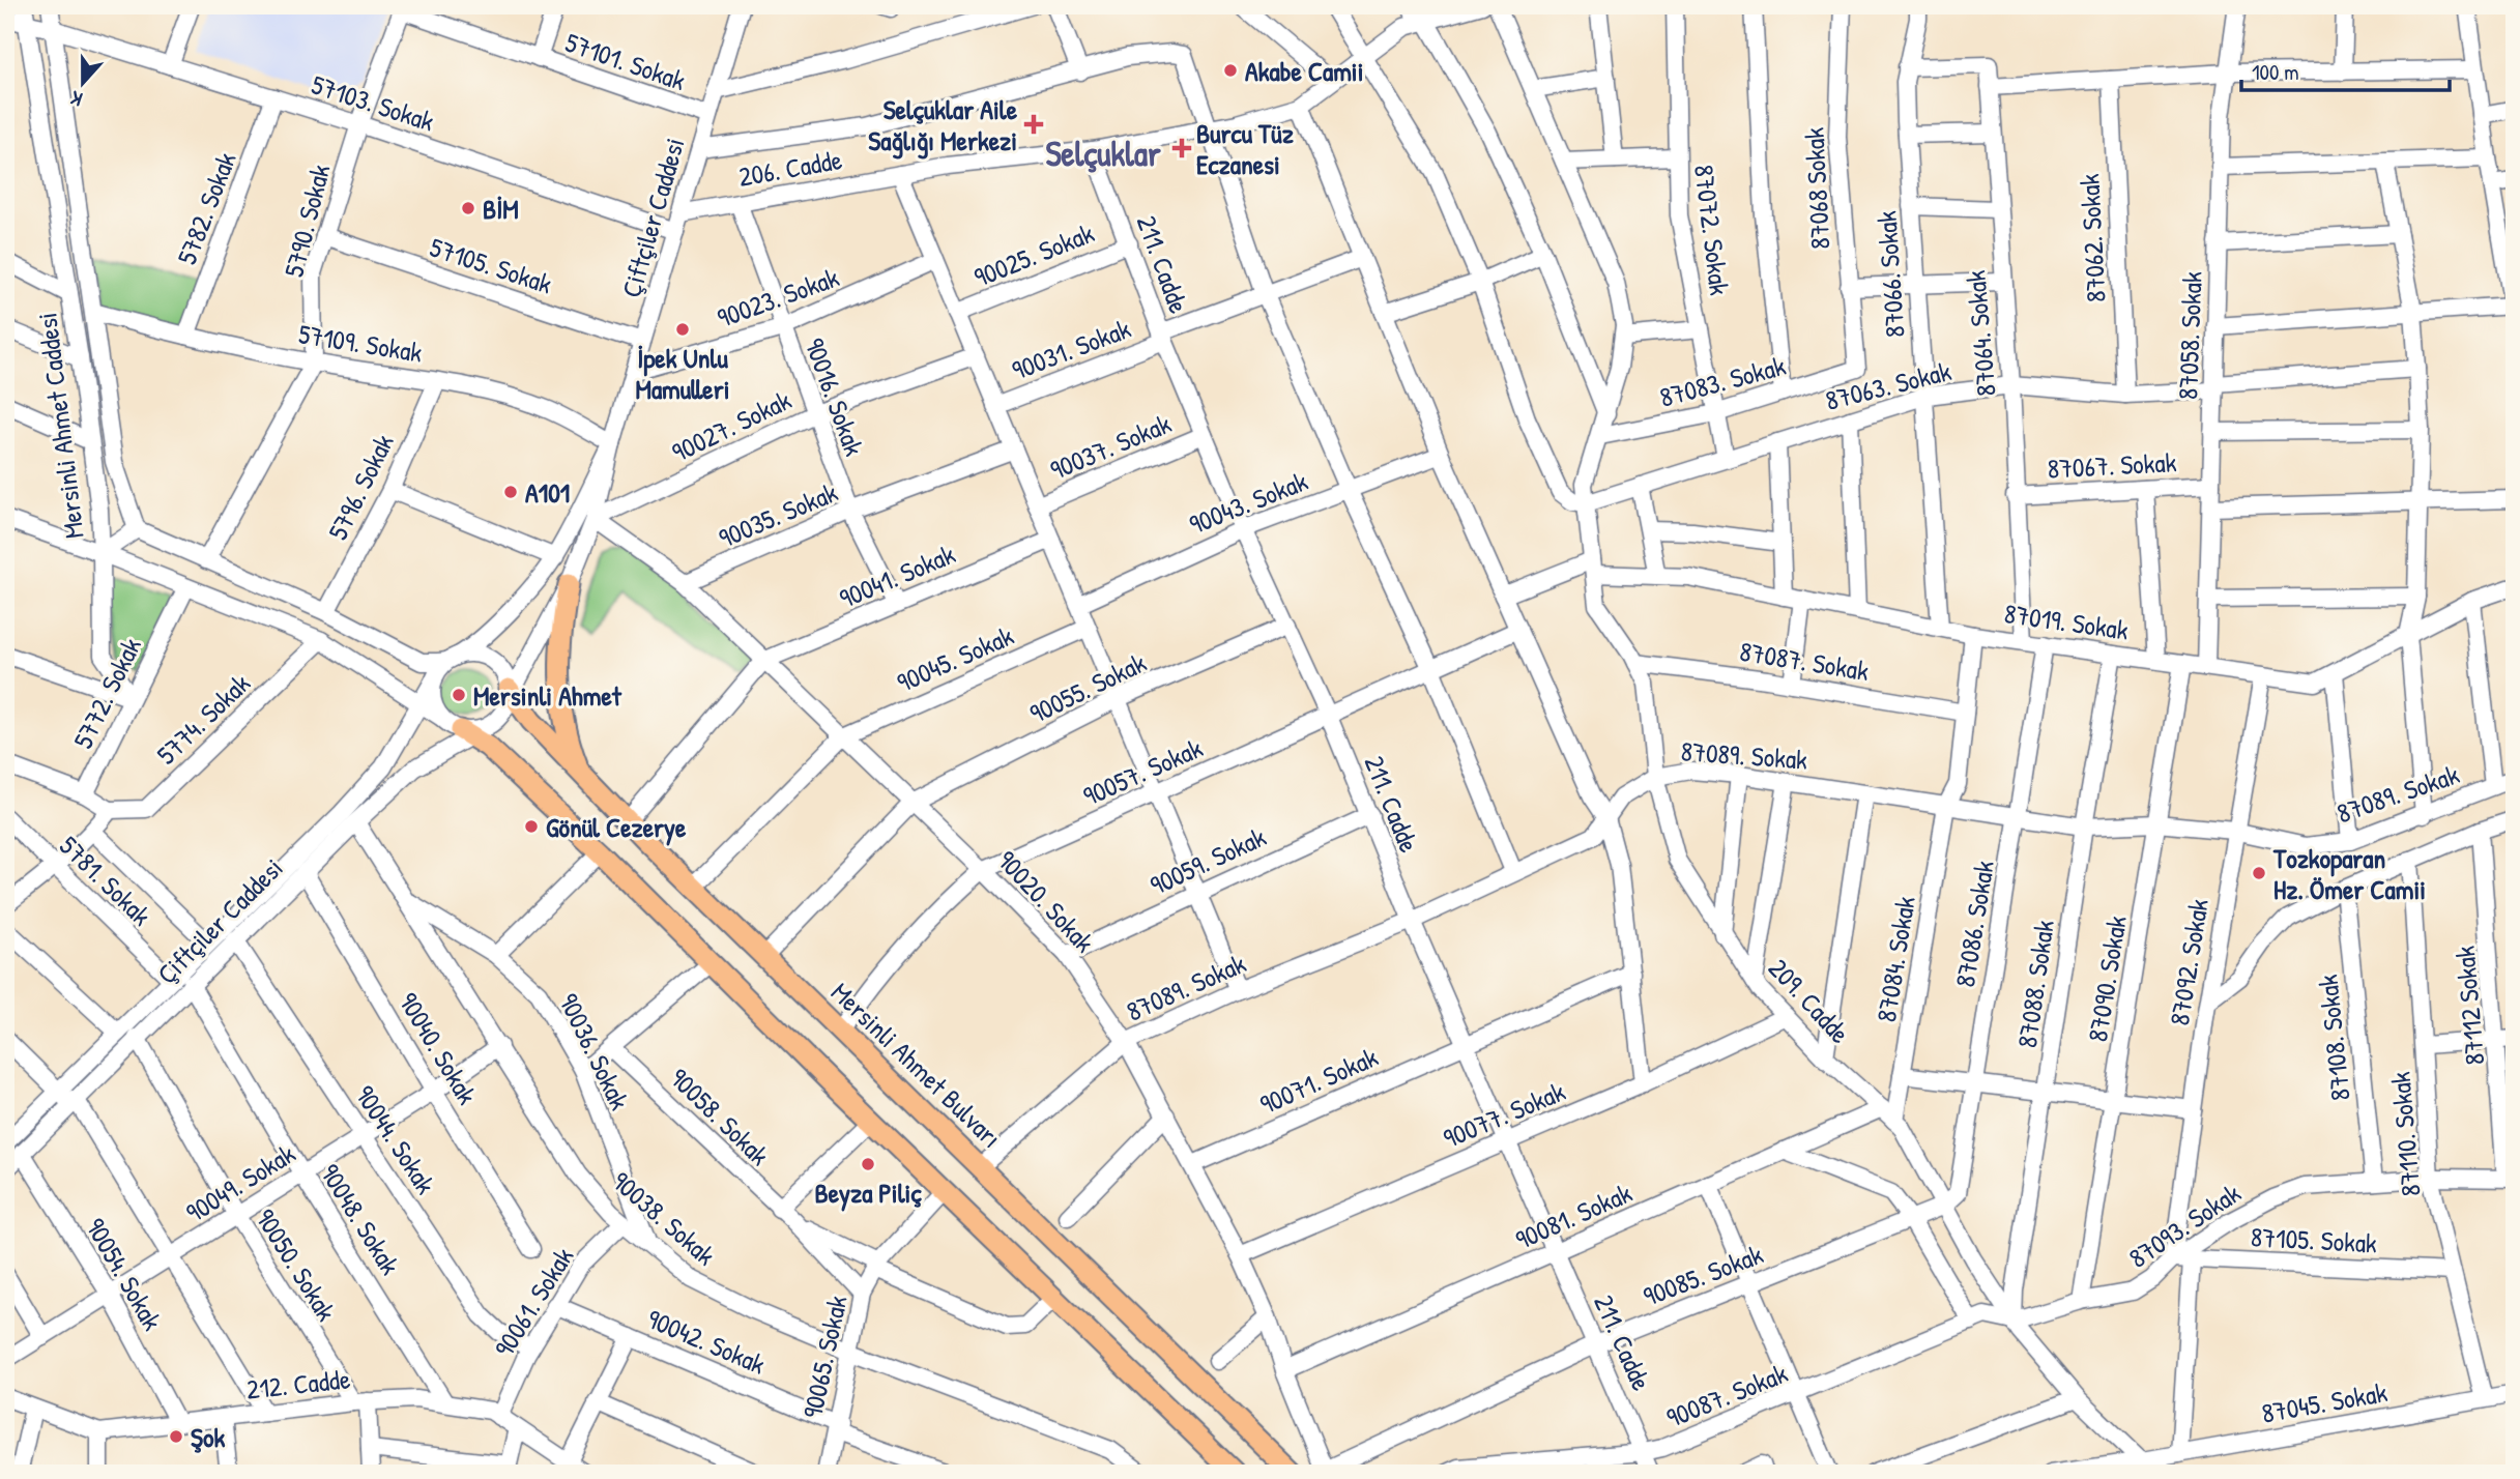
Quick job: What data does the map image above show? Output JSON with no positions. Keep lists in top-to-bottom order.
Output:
{
  "streets": {
    "main road": ["Mersinli Ahmet Bulvarı"],
    "street": [
      "57101. Sokak",
      "57103. Sokak",
      "206. Cadde",
      "87068 Sokak",
      "5782. Sokak",
      "Çiftçiler Caddesi",
      "5790. Sokak",
      "87072. Sokak",
      "87062. Sokak",
      "90025. Sokak",
      "211. Cadde",
      "57105. Sokak",
      "87066. Sokak",
      "90023. Sokak",
      "87064. Sokak",
      "87058. Sokak",
      "57109. Sokak",
      "90031. Sokak",
      "87083. Sokak",
      "87063. Sokak",
      "90016. Sokak",
      "Mersinli Ahmet Caddesi",
      "90027. Sokak",
      "90037. Sokak",
      "87067. Sokak",
      "5796. Sokak",
      "90043. Sokak",
      "90035. Sokak",
      "90041. Sokak",
      "87019. Sokak",
      "90045. Sokak",
      "87087. Sokak",
      "90055. Sokak",
      "5772. Sokak",
      "5774. Sokak",
      "87089. Sokak",
      "90057. Sokak",
      "90059. Sokak",
      "5781. Sokak",
      "90020. Sokak",
      "87086. Sokak",
      "87084. Sokak",
      "87092. Sokak",
      "87090. Sokak",
      "87088. Sokak",
      "209. Cadde",
      "87112 Sokak",
      "87108. Sokak",
      "90040. Sokak",
      "90036. Sokak",
      "90071. Sokak",
      "90077. Sokak",
      "90058. Sokak",
      "87110. Sokak",
      "90044. Sokak",
      "90049. Sokak",
      "90081. Sokak",
      "90038. Sokak",
      "90048. Sokak",
      "87093. Sokak",
      "87105. Sokak",
      "90050. Sokak",
      "90054. Sokak",
      "90085. Sokak",
      "90061. Sokak",
      "90042. Sokak",
      "90065. Sokak",
      "212. Cadde",
      "90087. Sokak",
      "87045. Sokak"
    ]
  },
  "crossings": [
    ["57101. Sokak", "Çiftçiler Caddesi"],
    ["57101. Sokak", "5790. Sokak"],
    ["57103. Sokak", "5782. Sokak"],
    ["57103. Sokak", "Çiftçiler Caddesi"],
    ["57103. Sokak", "5790. Sokak"],
    ["57103. Sokak", "Mersinli Ahmet Caddesi"],
    ["206. Cadde", "Çiftçiler Caddesi"],
    ["206. Cadde", "211. Cadde"],
    ["206. Cadde", "90016. Sokak"],
    ["87068 Sokak", "87083. Sokak"],
    ["5782. Sokak", "57109. Sokak"],
    ["Çiftçiler Caddesi", "57105. Sokak"],
    ["Çiftçiler Caddesi", "90023. Sokak"],
    ["Çiftçiler Caddesi", "57109. Sokak"],
    ["Çiftçiler Caddesi", "Mersinli Ahmet Caddesi"],
    ["Çiftçiler Caddesi", "90027. Sokak"],
    ["Çiftçiler Caddesi", "5781. Sokak"],
    ["Çiftçiler Caddesi", "90020. Sokak"],
    ["Çiftçiler Caddesi", "90040. Sokak"],
    ["Çiftçiler Caddesi", "Mersinli Ahmet Bulvarı"],
    ["Çiftçiler Caddesi", "90044. Sokak"],
    ["Çiftçiler Caddesi", "90038. Sokak"],
    ["Çiftçiler Caddesi", "90048. Sokak"],
    ["Çiftçiler Caddesi", "90050. Sokak"],
    ["Çiftçiler Caddesi", "90054. Sokak"],
    ["5790. Sokak", "57105. Sokak"],
    ["5790. Sokak", "57109. Sokak"],
    ["87072. Sokak", "87083. Sokak"],
    ["87072. Sokak", "87063. Sokak"],
    ["87062. Sokak", "87063. Sokak"],
    ["90025. Sokak", "211. Cadde"],
    ["211. Cadde", "90031. Sokak"],
    ["211. Cadde", "90037. Sokak"],
    ["211. Cadde", "90043. Sokak"],
    ["211. Cadde", "90055. Sokak"],
    ["211. Cadde", "87089. Sokak"],
    ["211. Cadde", "90057. Sokak"],
    ["211. Cadde", "90059. Sokak"],
    ["211. Cadde", "90071. Sokak"],
    ["211. Cadde", "90077. Sokak"],
    ["211. Cadde", "90081. Sokak"],
    ["211. Cadde", "90085. Sokak"],
    ["211. Cadde", "90087. Sokak"],
    ["87066. Sokak", "87064. Sokak"],
    ["87066. Sokak", "87063. Sokak"],
    ["87066. Sokak", "87019. Sokak"],
    ["90023. Sokak", "90016. Sokak"],
    ["87064. Sokak", "87063. Sokak"],
    ["87064. Sokak", "87067. Sokak"],
    ["87064. Sokak", "87019. Sokak"],
    ["87058. Sokak", "87063. Sokak"],
    ["87058. Sokak", "87067. Sokak"],
    ["87058. Sokak", "87019. Sokak"],
    ["57109. Sokak", "Mersinli Ahmet Caddesi"],
    ["57109. Sokak", "5796. Sokak"],
    ["87083. Sokak", "209. Cadde"],
    ["87063. Sokak", "209. Cadde"],
    ["90016. Sokak", "90027. Sokak"],
    ["90016. Sokak", "90035. Sokak"],
    ["90016. Sokak", "90041. Sokak"],
    ["Mersinli Ahmet Caddesi", "5772. Sokak"],
    ["Mersinli Ahmet Caddesi", "5774. Sokak"],
    ["Mersinli Ahmet Caddesi", "Mersinli Ahmet Bulvarı"],
    ["90027. Sokak", "90020. Sokak"],
    ["90035. Sokak", "90020. Sokak"],
    ["90041. Sokak", "90020. Sokak"],
    ["87019. Sokak", "87086. Sokak"],
    ["87019. Sokak", "87092. Sokak"],
    ["87019. Sokak", "87090. Sokak"],
    ["87019. Sokak", "87088. Sokak"],
    ["87019. Sokak", "209. Cadde"],
    ["90045. Sokak", "90020. Sokak"],
    ["87087. Sokak", "209. Cadde"],
    ["90055. Sokak", "90020. Sokak"],
    ["90055. Sokak", "Mersinli Ahmet Bulvarı"],
    ["87089. Sokak", "90020. Sokak"],
    ["87089. Sokak", "87086. Sokak"],
    ["87089. Sokak", "87084. Sokak"],
    ["87089. Sokak", "87092. Sokak"],
    ["87089. Sokak", "87090. Sokak"],
    ["87089. Sokak", "87088. Sokak"],
    ["87089. Sokak", "209. Cadde"],
    ["87089. Sokak", "Mersinli Ahmet Bulvarı"],
    ["90057. Sokak", "90020. Sokak"],
    ["90057. Sokak", "Mersinli Ahmet Bulvarı"],
    ["90059. Sokak", "90020. Sokak"],
    ["90020. Sokak", "90071. Sokak"],
    ["90020. Sokak", "90077. Sokak"],
    ["90020. Sokak", "90081. Sokak"],
    ["90020. Sokak", "90085. Sokak"],
    ["87086. Sokak", "209. Cadde"],
    ["87086. Sokak", "90085. Sokak"],
    ["87084. Sokak", "209. Cadde"],
    ["87084. Sokak", "90081. Sokak"],
    ["87092. Sokak", "87093. Sokak"],
    ["87092. Sokak", "87105. Sokak"],
    ["87090. Sokak", "87093. Sokak"],
    ["87088. Sokak", "209. Cadde"],
    ["87088. Sokak", "87093. Sokak"],
    ["87088. Sokak", "90087. Sokak"],
    ["209. Cadde", "90077. Sokak"],
    ["209. Cadde", "90081. Sokak"],
    ["209. Cadde", "87093. Sokak"],
    ["209. Cadde", "90085. Sokak"],
    ["209. Cadde", "90087. Sokak"],
    ["209. Cadde", "87045. Sokak"],
    ["87112 Sokak", "87093. Sokak"],
    ["87108. Sokak", "87093. Sokak"],
    ["90040. Sokak", "90049. Sokak"],
    ["90036. Sokak", "90038. Sokak"],
    ["90058. Sokak", "90065. Sokak"],
    ["87110. Sokak", "87093. Sokak"],
    ["87110. Sokak", "87105. Sokak"],
    ["87110. Sokak", "87045. Sokak"],
    ["90044. Sokak", "90049. Sokak"],
    ["90044. Sokak", "90061. Sokak"],
    ["90049. Sokak", "90038. Sokak"],
    ["90049. Sokak", "90048. Sokak"],
    ["90049. Sokak", "90050. Sokak"],
    ["90049. Sokak", "90054. Sokak"],
    ["90038. Sokak", "90061. Sokak"],
    ["90038. Sokak", "90065. Sokak"],
    ["90048. Sokak", "212. Cadde"],
    ["87093. Sokak", "87105. Sokak"],
    ["87093. Sokak", "90087. Sokak"],
    ["90050. Sokak", "212. Cadde"],
    ["90054. Sokak", "212. Cadde"],
    ["90061. Sokak", "90042. Sokak"],
    ["90061. Sokak", "212. Cadde"],
    ["90042. Sokak", "90065. Sokak"]
  ],
  "districts": ["Selçuklar"],
  "places": {
    "other": [
      "Akabe Camii",
      "BİM",
      "İpek Unlu Mamulleri",
      "A101",
      "Mersinli Ahmet",
      "Gönül Cezerye",
      "Tozkoparan Hz. Ömer Camii",
      "Beyza Piliç",
      "Şok"
    ],
    "health": ["Selçuklar Aile Sağlığı Merkezi", "Burcu Tüz Eczanesi"]
  },
  "scale_bar": "100 m",
  "north": "bottom"
}
